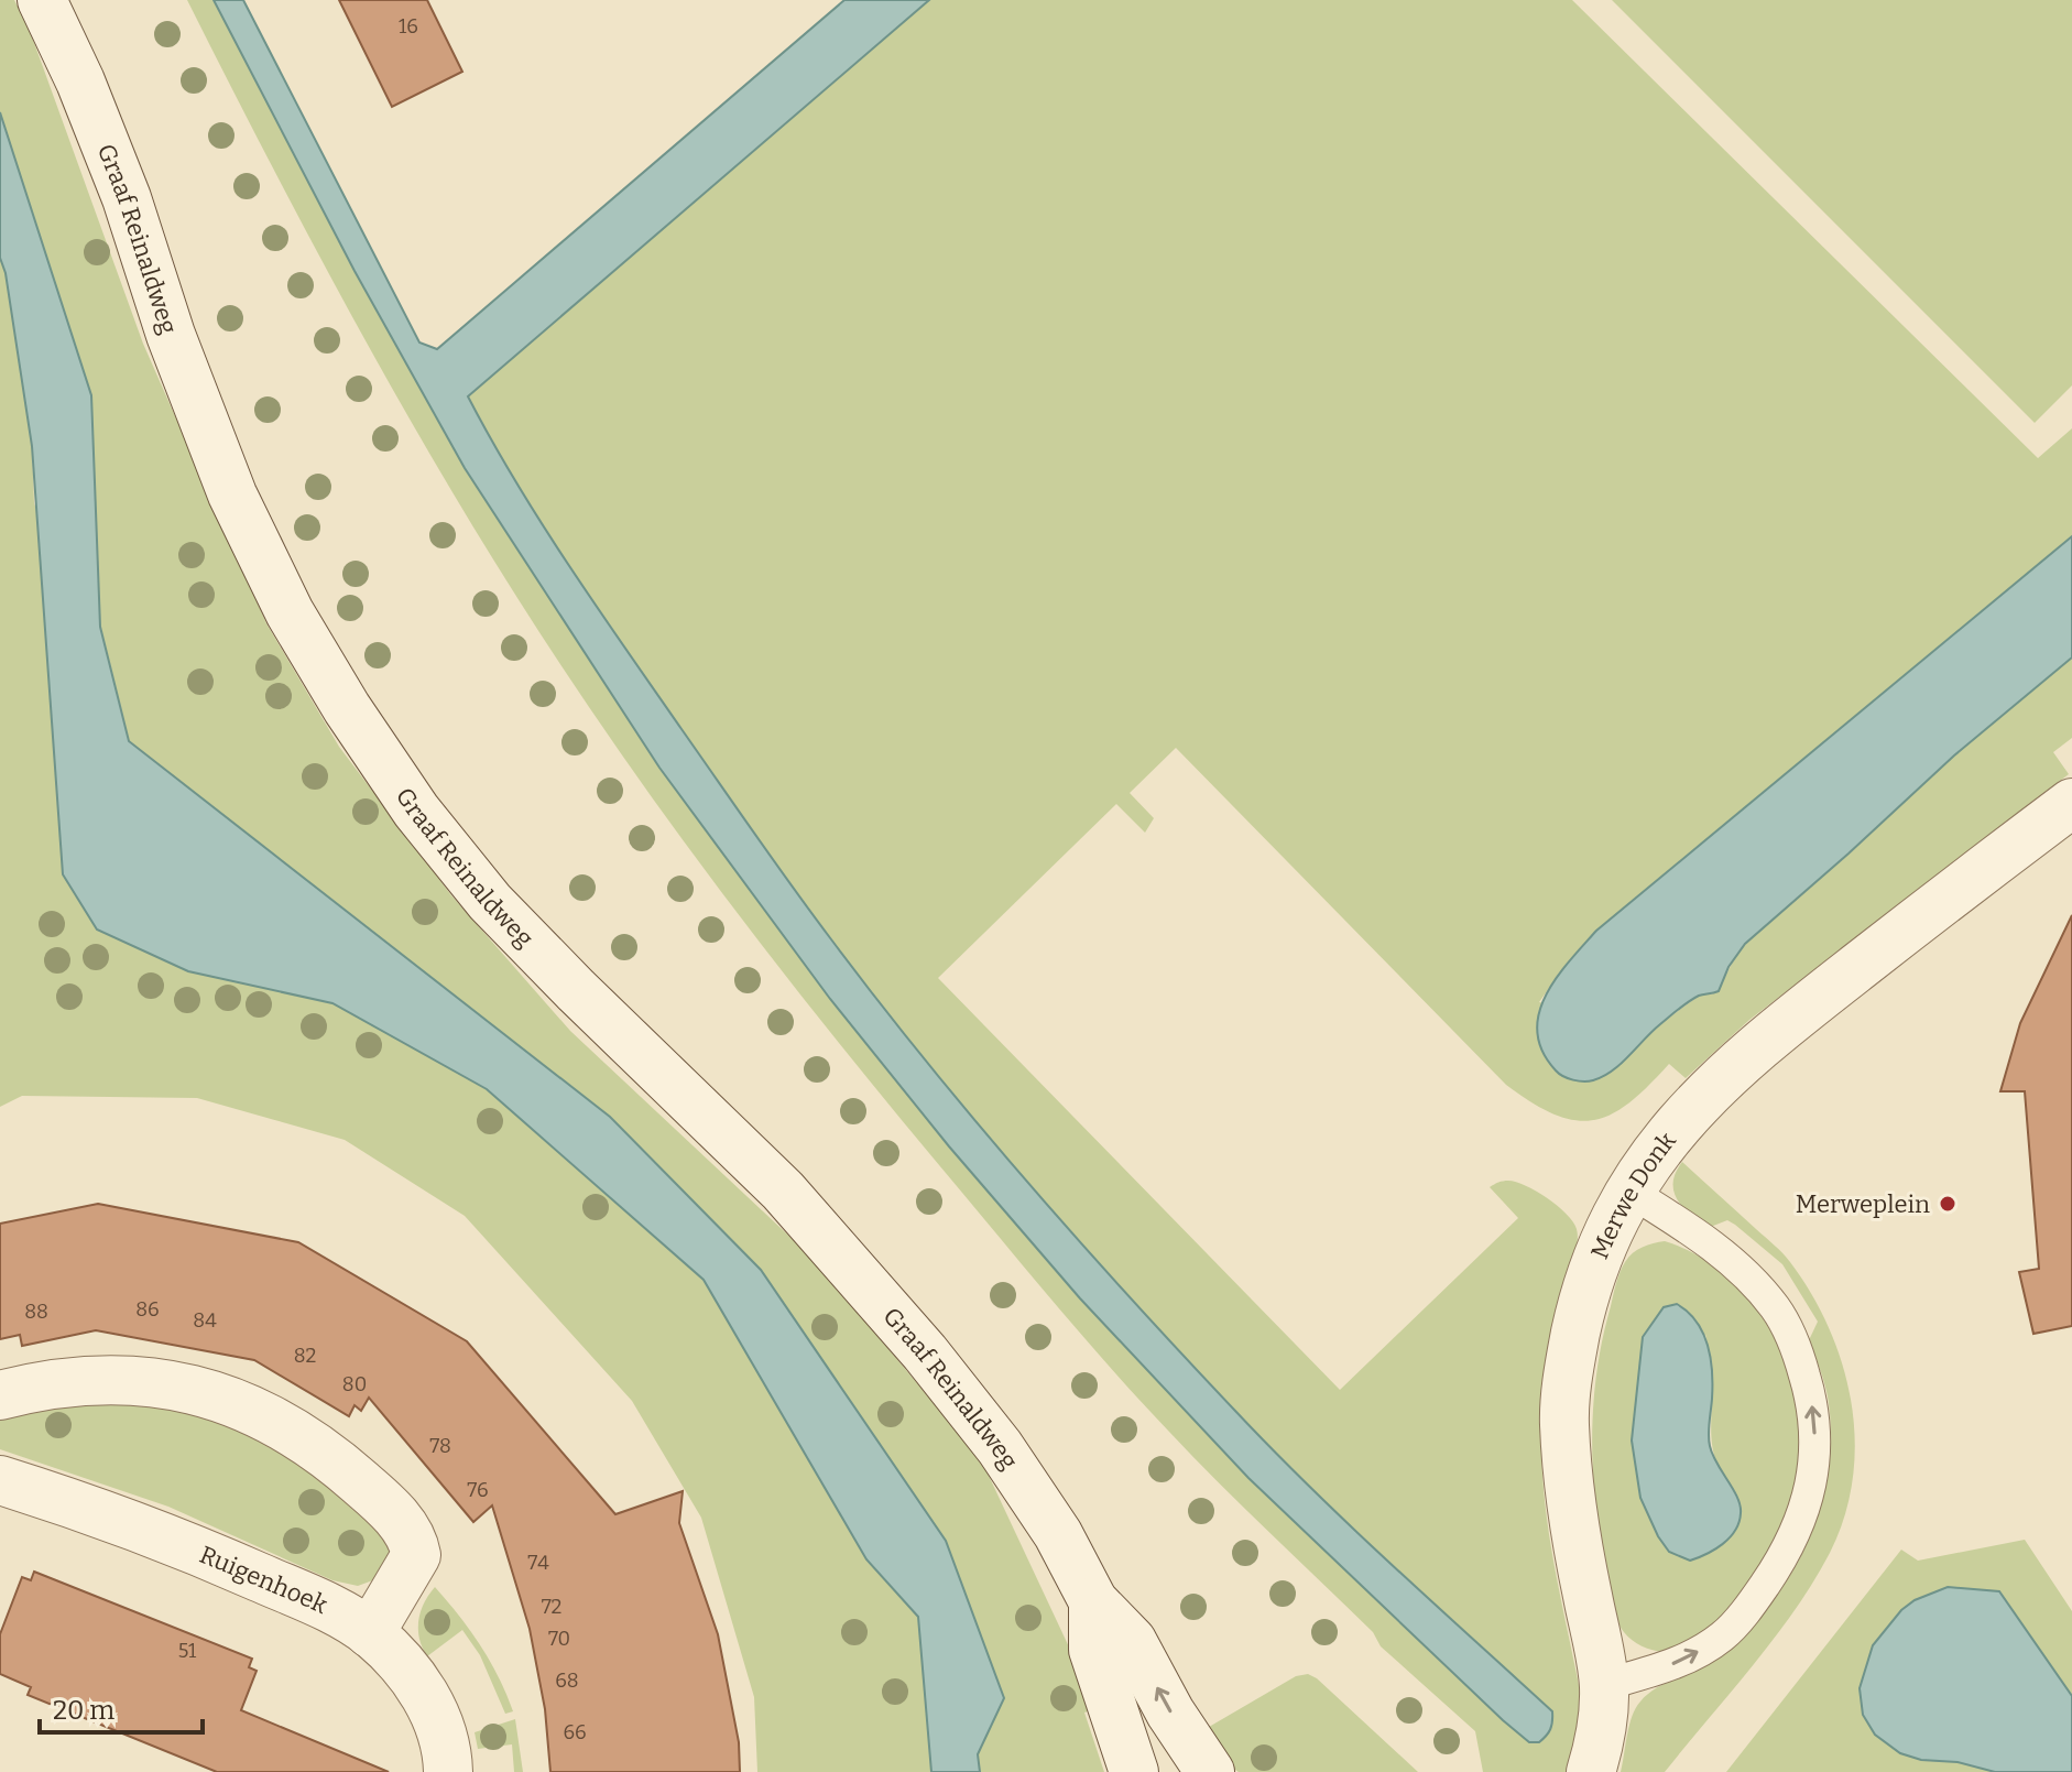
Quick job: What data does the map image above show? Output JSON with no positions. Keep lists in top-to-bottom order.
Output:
{
  "streets": {
    "street": ["Graaf Reinaldweg", "Merwe Donk", "Ruigenhoek"]
  },
  "places": ["Merweplein"],
  "house_numbers": [
    "16",
    "86",
    "88",
    "84",
    "82",
    "80",
    "78",
    "76",
    "74",
    "72",
    "70",
    "51",
    "68",
    "66"
  ],
  "scale_bar": "20 m"
}
